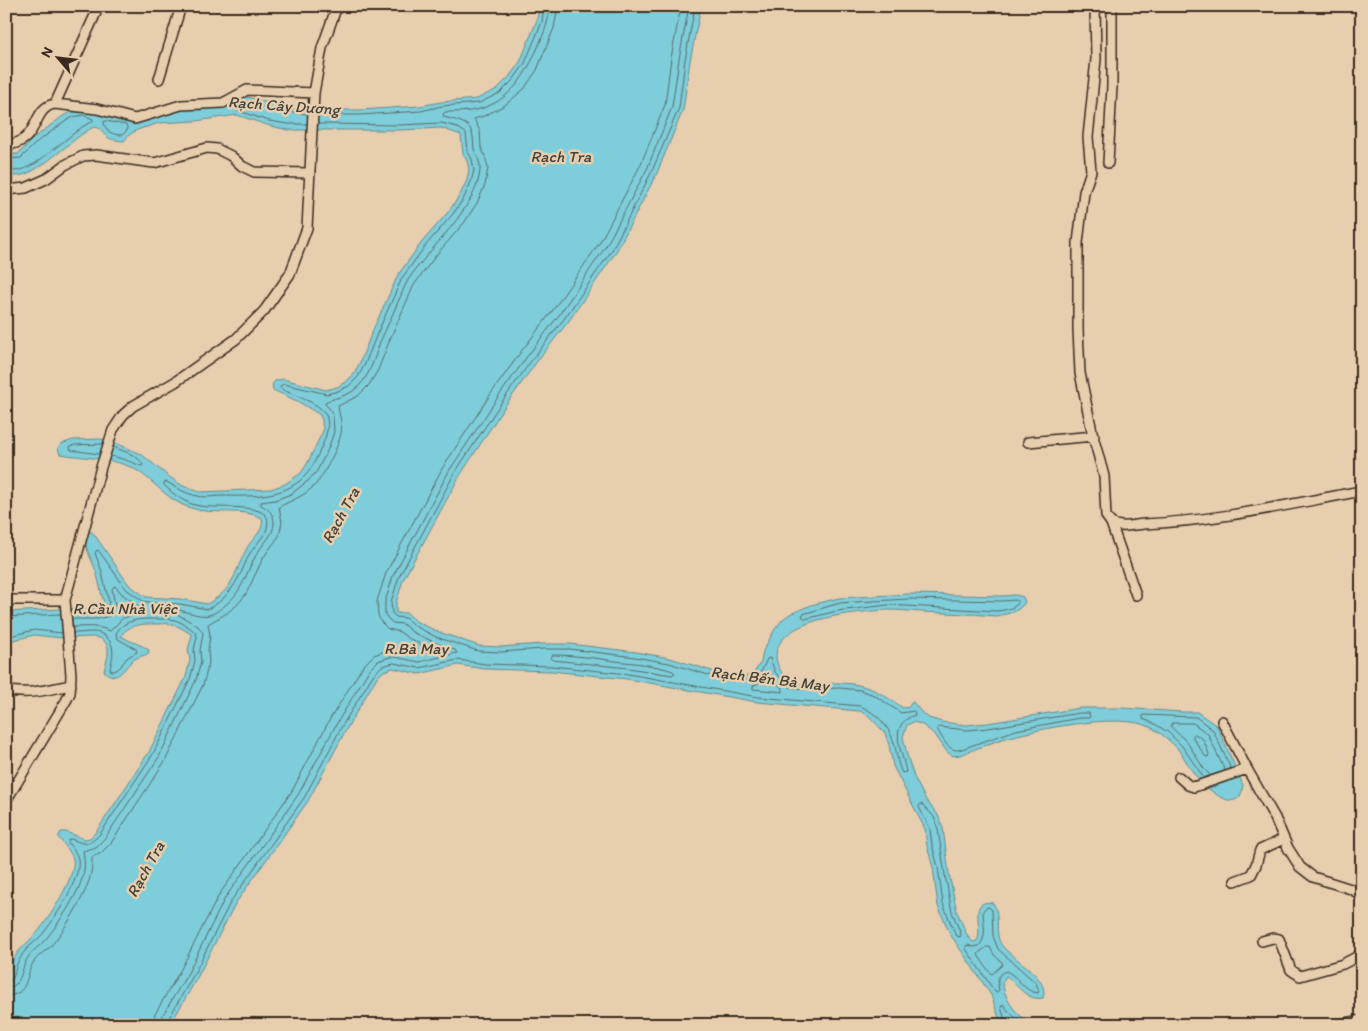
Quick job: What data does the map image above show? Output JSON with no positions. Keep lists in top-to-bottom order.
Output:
{
  "water": [
    "Rạch Cây Dương",
    "Rạch Tra",
    "R.Cầu Nhà Việc",
    "R.Bà May",
    "Rạch Bến Bà May"
  ],
  "north": "top left"
}
